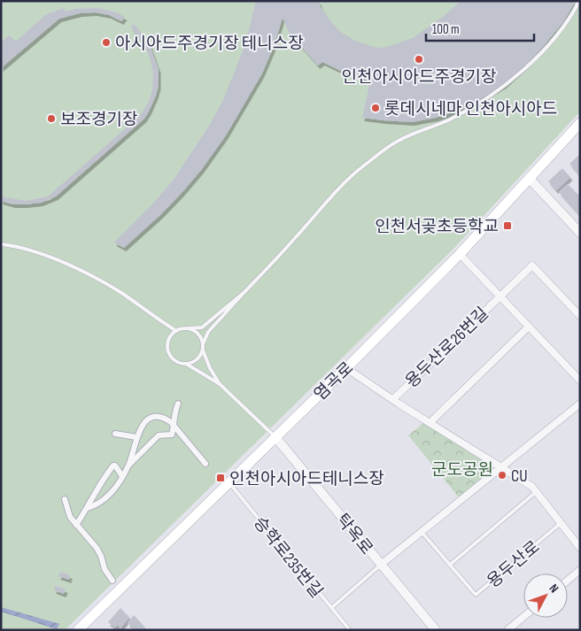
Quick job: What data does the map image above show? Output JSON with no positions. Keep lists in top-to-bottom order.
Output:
{
  "streets": {
    "main road": ["염곡로"],
    "street": ["용두산로26번길", "탁옥로"],
    "lane": ["승학로235번길", "용두산로"]
  },
  "crossings": [
    ["염곡로", "탁옥로"],
    ["염곡로", "승학로235번길"]
  ],
  "parks": ["군도공원"],
  "places": {
    "other": [
      "아시아드주경기장 테니스장",
      "인천아시아드주경기장",
      "롯데시네마 인천아시아드",
      "보조경기장",
      "CU"
    ],
    "transit": ["인천서곶초등학교", "인천아시아드테니스장"]
  },
  "scale_bar": "100 m",
  "north": "top right"
}
